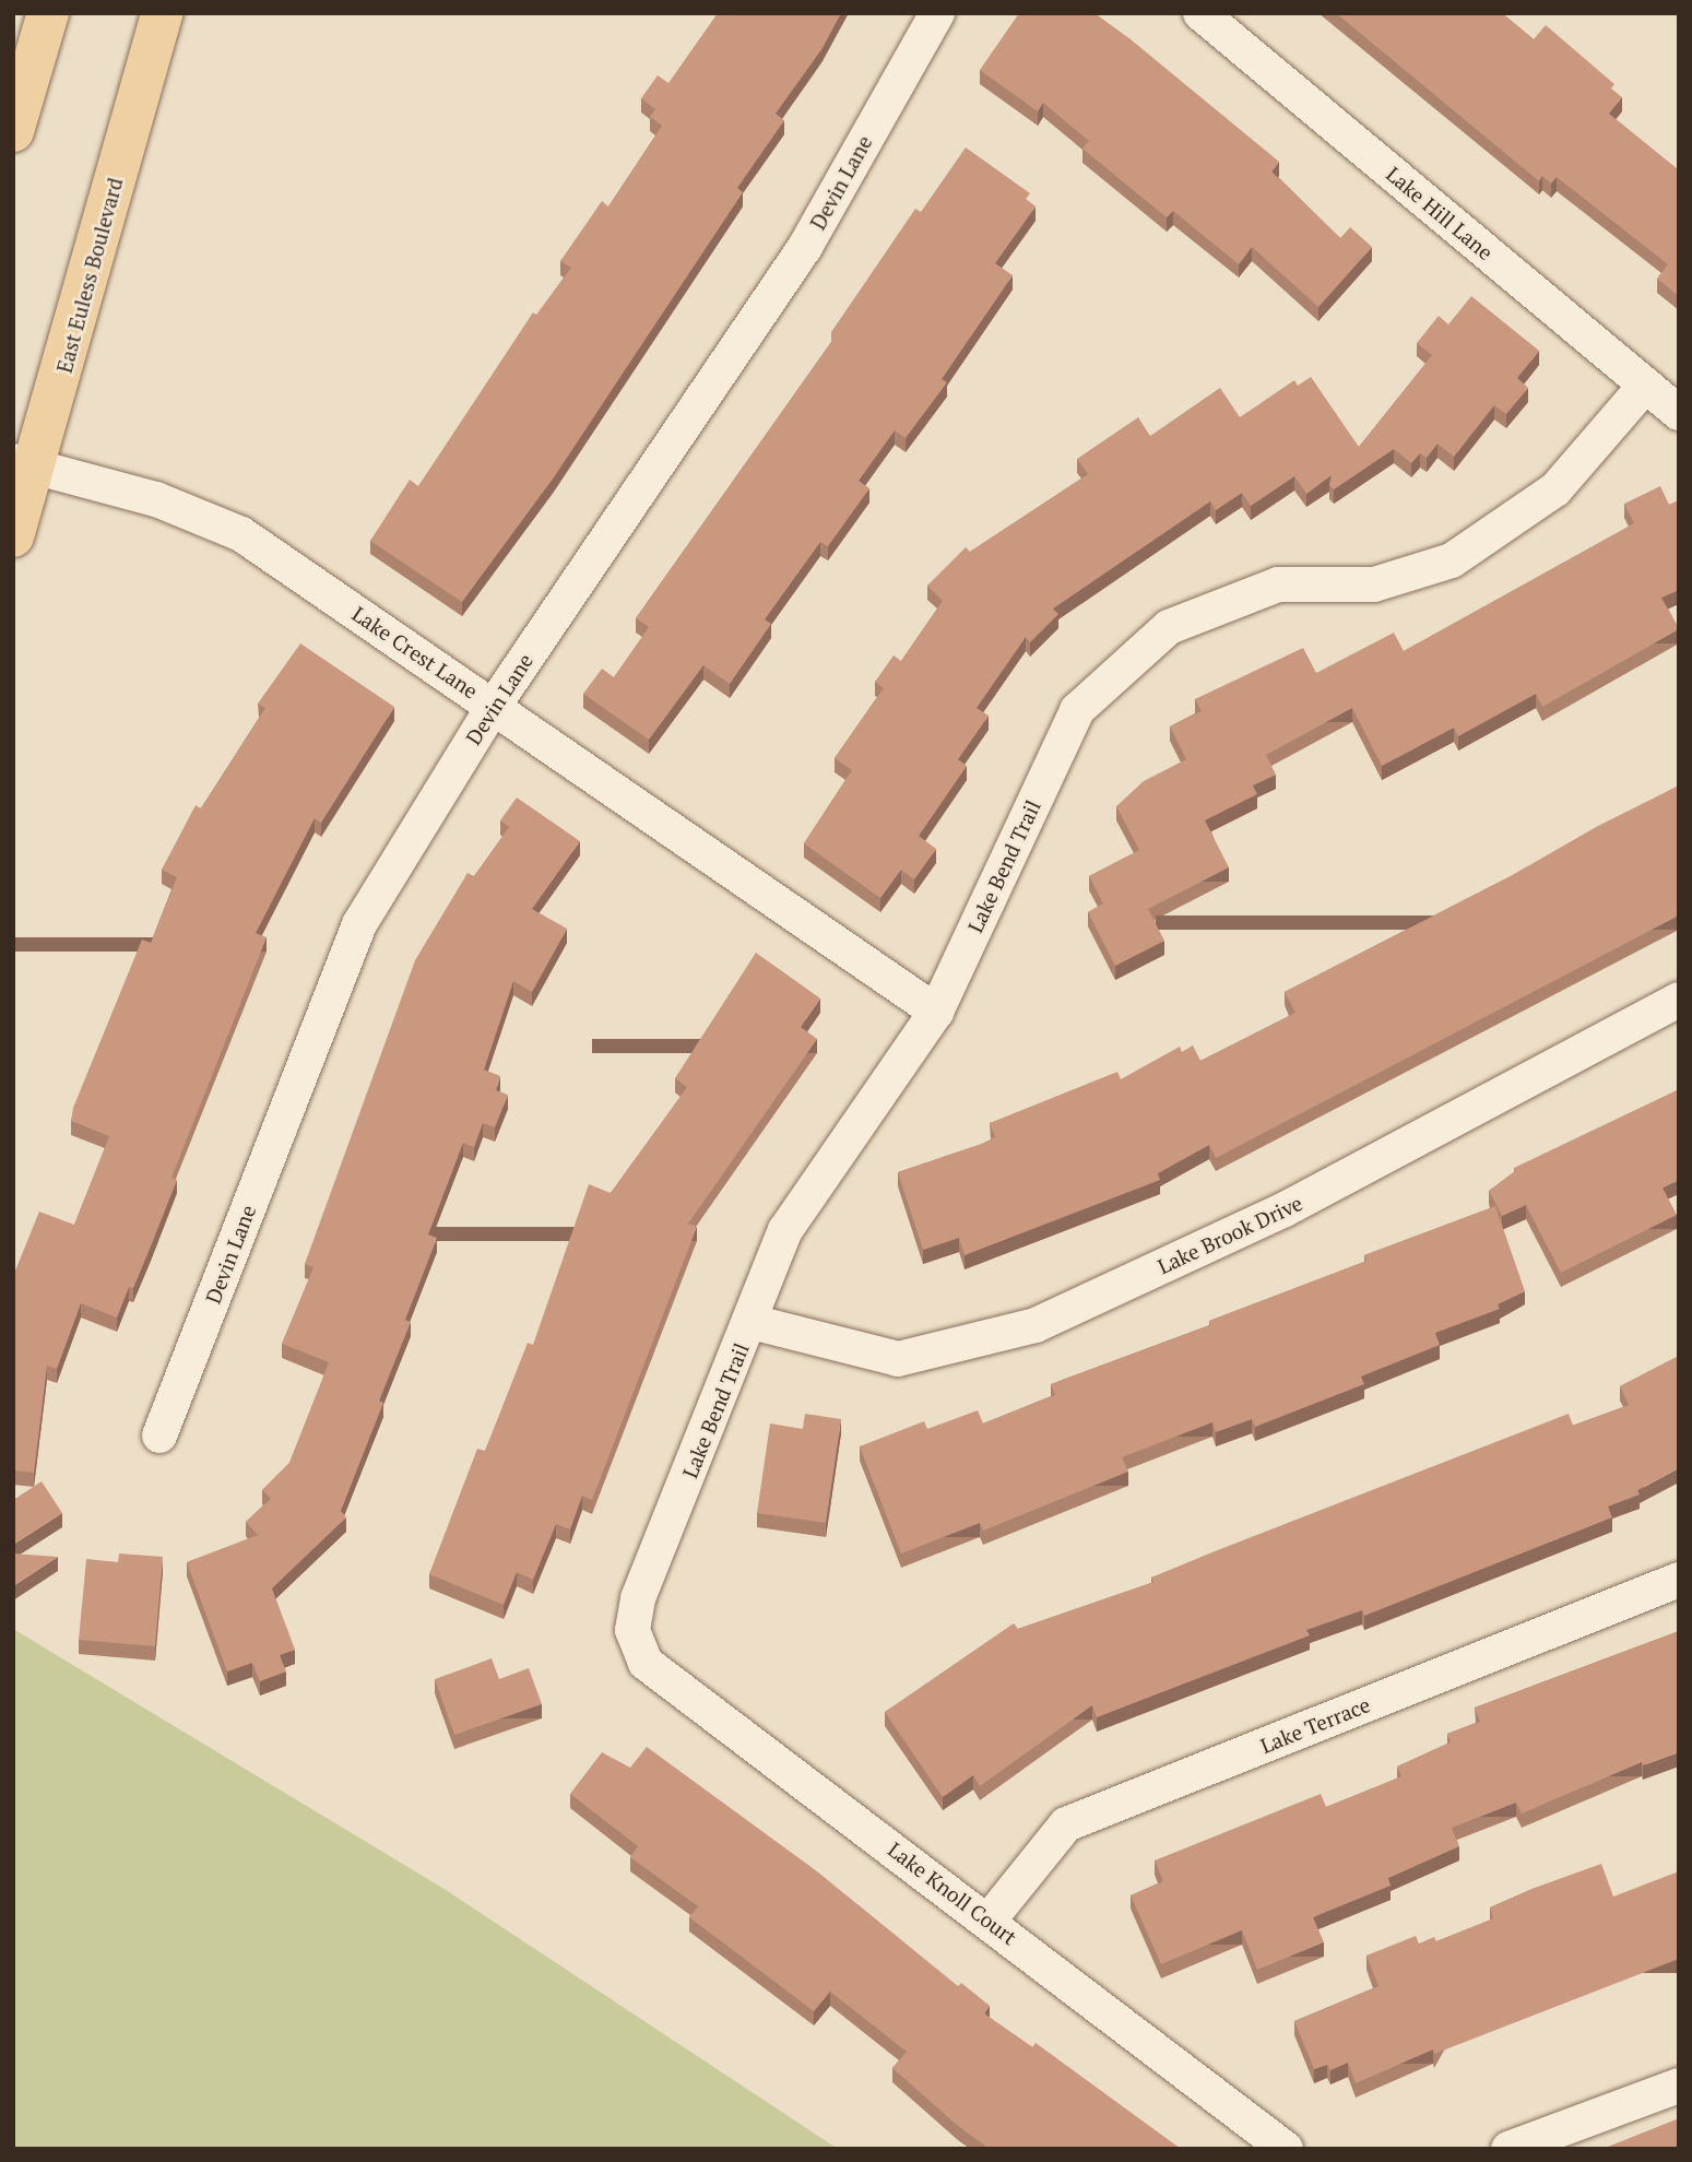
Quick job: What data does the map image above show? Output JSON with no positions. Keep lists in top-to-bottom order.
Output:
{
  "streets": {
    "main road": ["East Euless Boulevard"],
    "street": [
      "Devin Lane",
      "Lake Hill Lane",
      "Lake Crest Lane",
      "Lake Bend Trail",
      "Lake Brook Drive",
      "Lake Terrace",
      "Lake Knoll Court"
    ]
  },
  "crossings": [
    ["Devin Lane", "Lake Crest Lane"],
    ["Lake Hill Lane", "Lake Bend Trail"],
    ["East Euless Boulevard", "Lake Crest Lane"],
    ["Lake Crest Lane", "Lake Bend Trail"],
    ["Lake Bend Trail", "Lake Brook Drive"],
    ["Lake Bend Trail", "Lake Knoll Court"],
    ["Lake Terrace", "Lake Knoll Court"]
  ]
}
